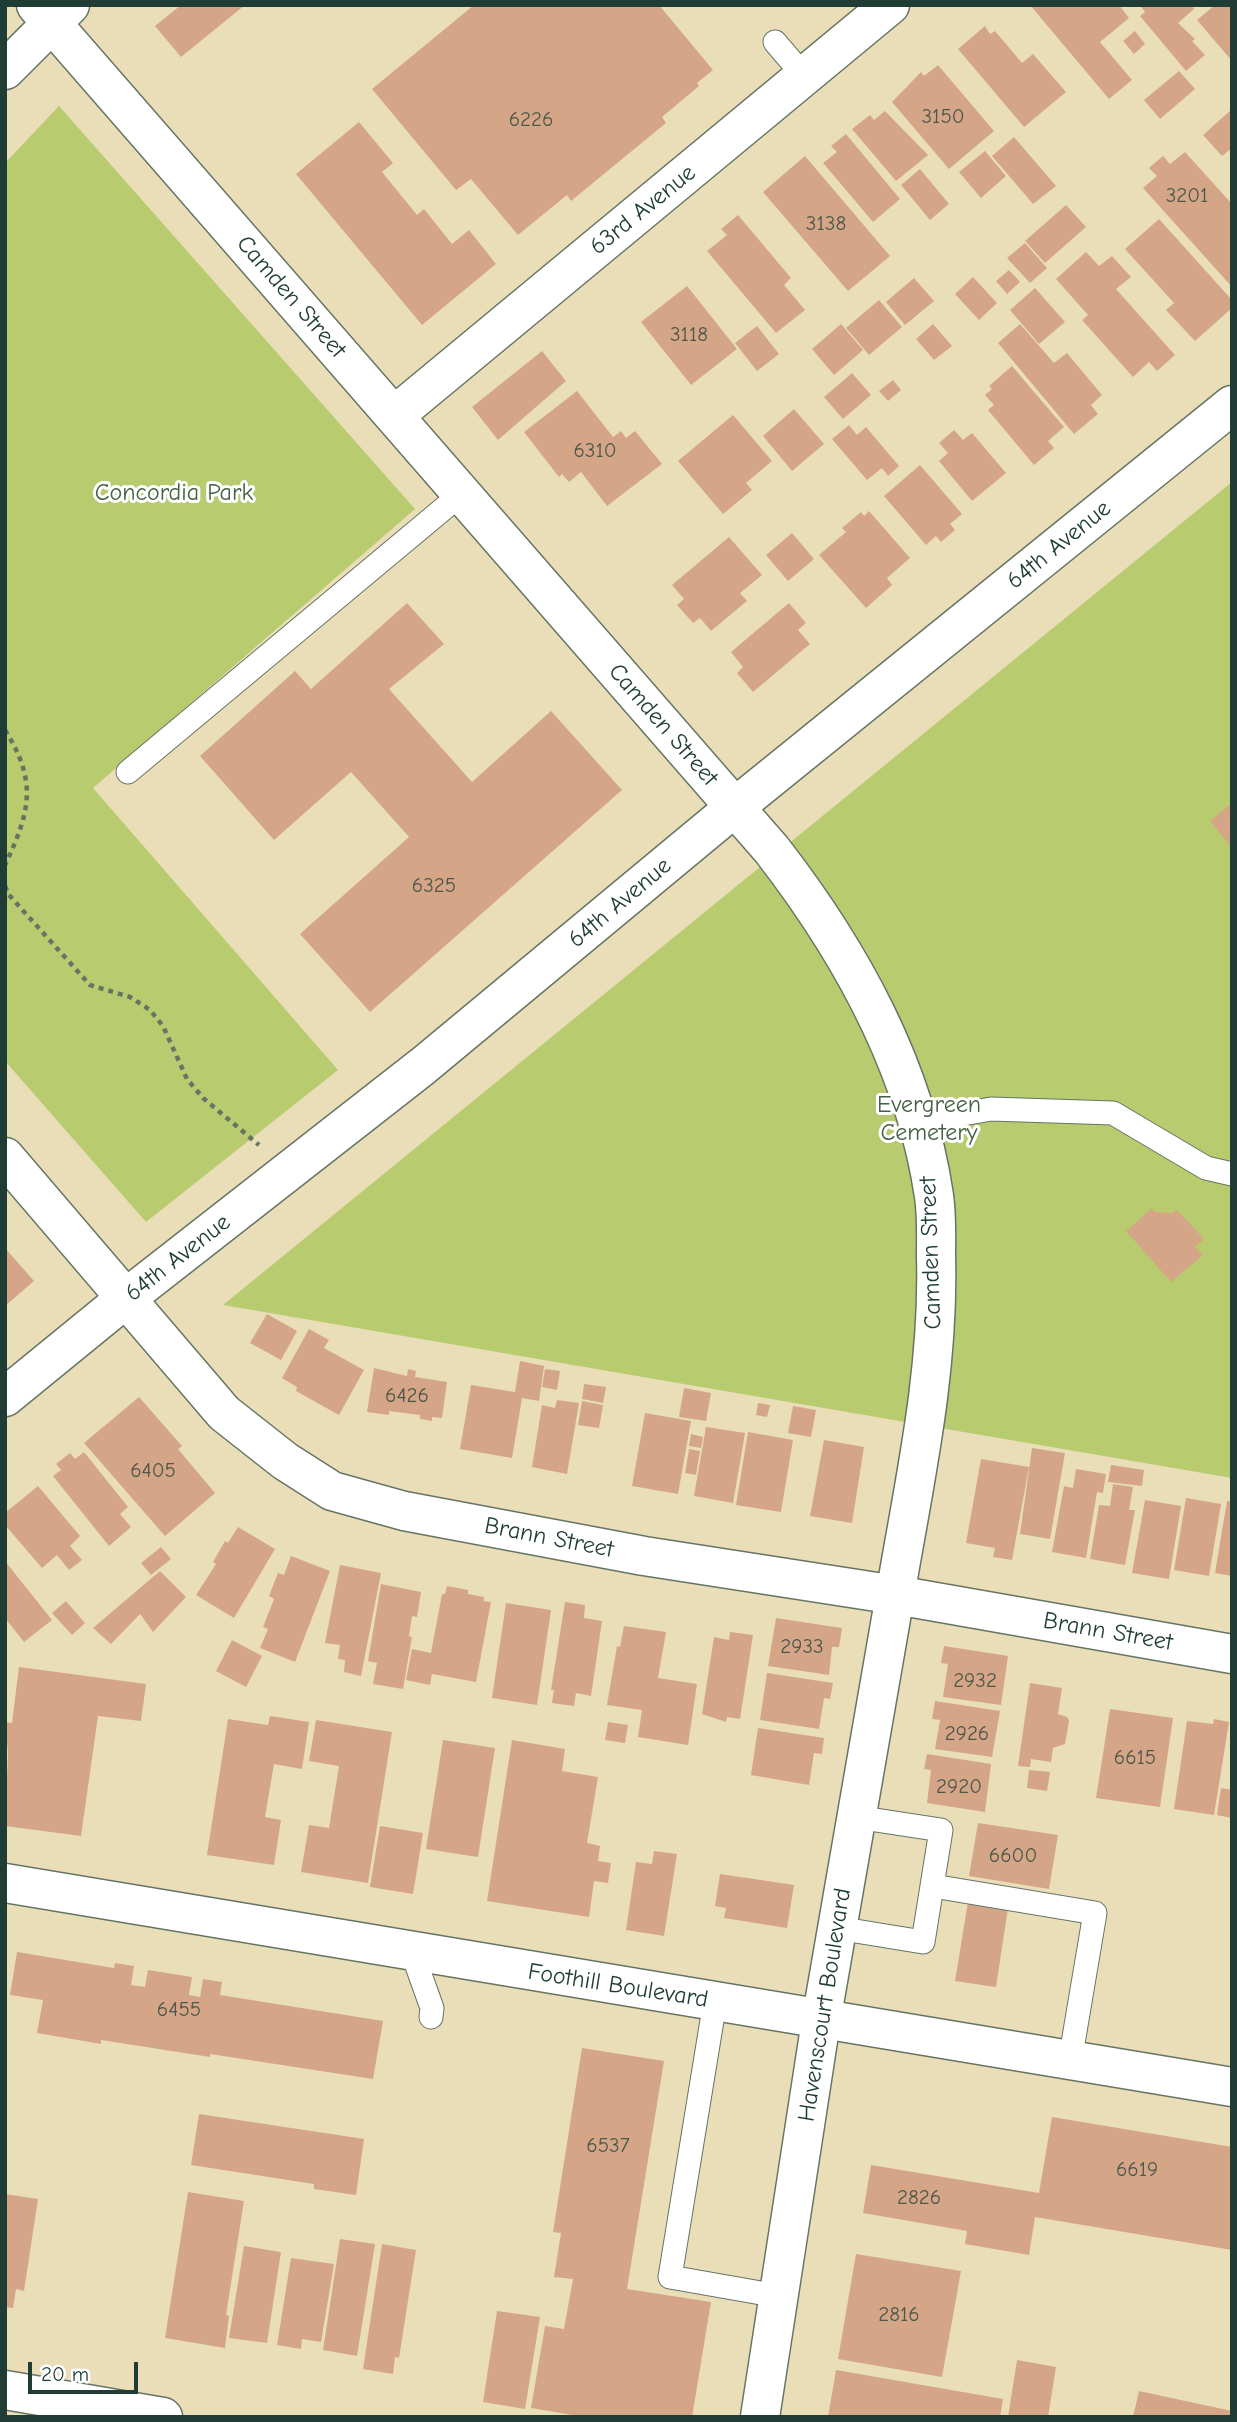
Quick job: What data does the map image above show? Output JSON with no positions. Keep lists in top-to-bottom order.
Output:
{
  "streets": {
    "street": [
      "63rd Avenue",
      "Camden Street",
      "64th Avenue",
      "Brann Street",
      "Foothill Boulevard",
      "Havenscourt Boulevard"
    ]
  },
  "crossings": [
    ["63rd Avenue", "Camden Street"],
    ["Camden Street", "64th Avenue"],
    ["Camden Street", "Brann Street"],
    ["Camden Street", "Havenscourt Boulevard"],
    ["64th Avenue", "Brann Street"],
    ["Brann Street", "Havenscourt Boulevard"],
    ["Foothill Boulevard", "Havenscourt Boulevard"]
  ],
  "parks": ["Concordia Park", "Evergreen Cemetery"],
  "house_numbers": [
    "3150",
    "6226",
    "3201",
    "3138",
    "3118",
    "6310",
    "6325",
    "6426",
    "6405",
    "2933",
    "2932",
    "2926",
    "6615",
    "2920",
    "6600",
    "6455",
    "6537",
    "6619",
    "2826",
    "2816"
  ],
  "scale_bar": "20 m"
}
